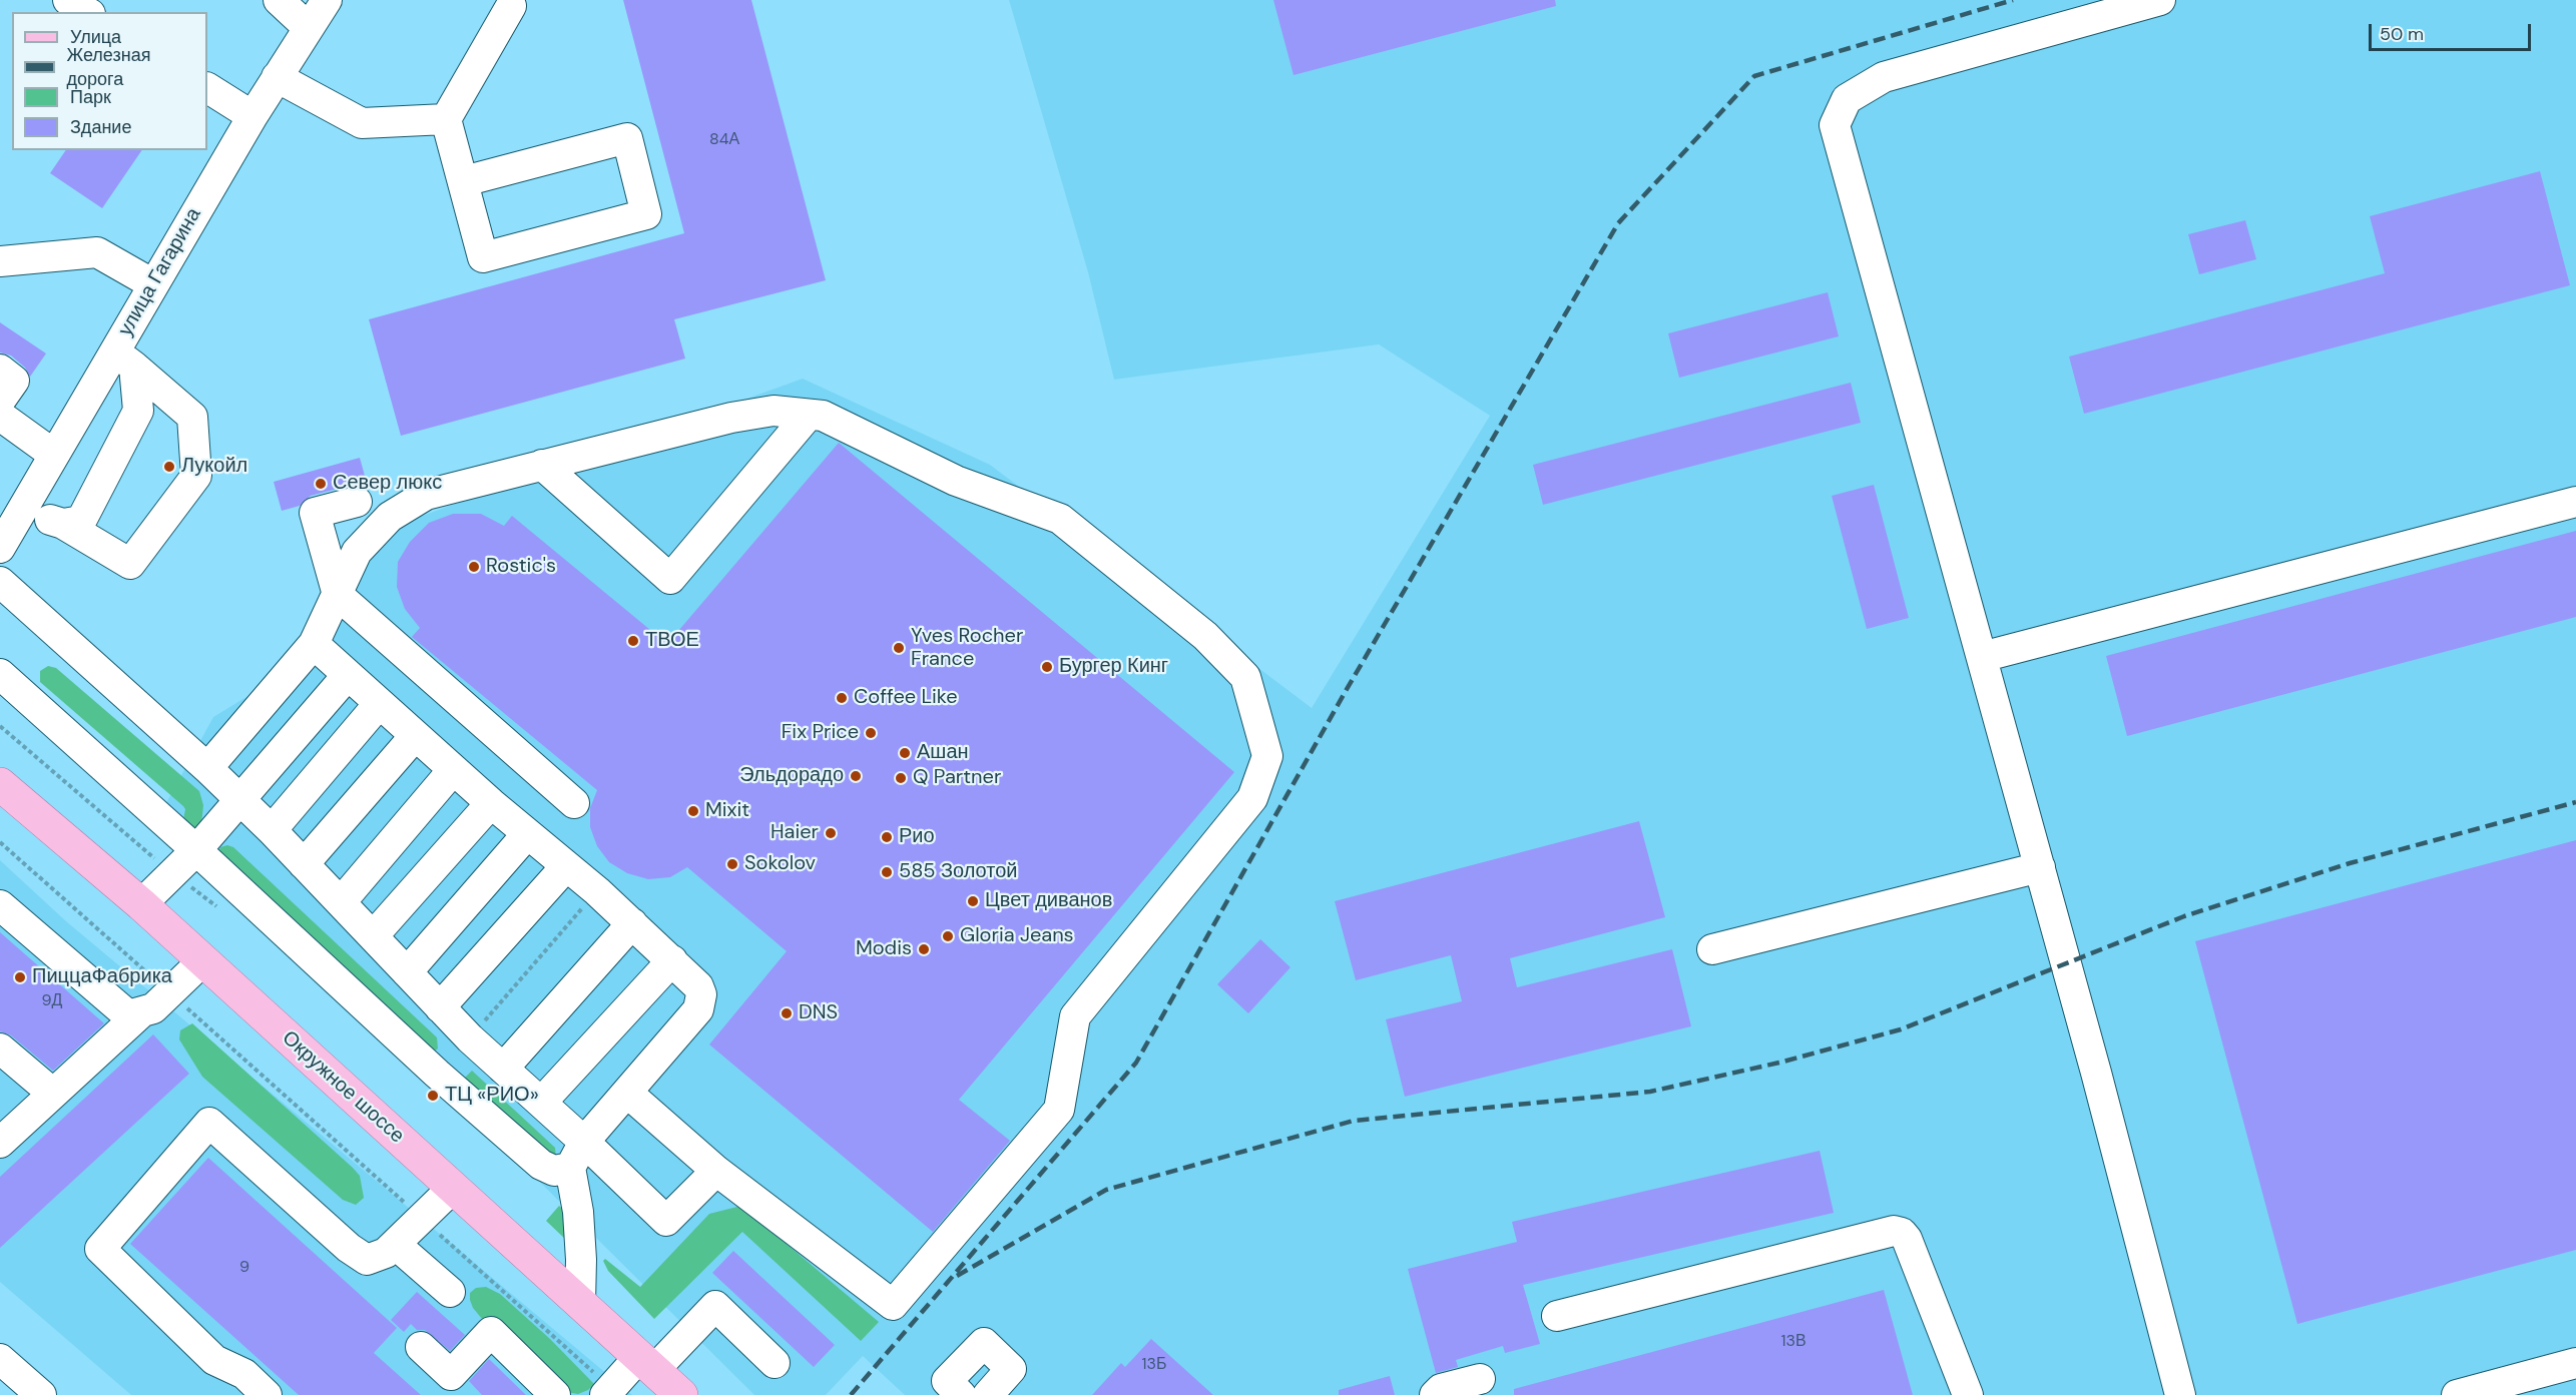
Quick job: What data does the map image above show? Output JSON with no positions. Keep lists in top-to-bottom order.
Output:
{
  "streets": {
    "main road": ["Окружное шоссе"],
    "street": ["улица Гагарина"]
  },
  "places": [
    "Лукойл",
    "Север люкс",
    "Rostic's",
    "ТВОЕ",
    "Yves Rocher France",
    "Бургер Кинг",
    "Coffee Like",
    "Fix Price",
    "Ашан",
    "Эльдорадо",
    "Q Partner",
    "Mixit",
    "Haier",
    "Рио",
    "Sokolov",
    "585 Золотой",
    "Цвет диванов",
    "Gloria Jeans",
    "Modis",
    "ПиццаФабрика",
    "DNS",
    "ТЦ «РИО»"
  ],
  "house_numbers": [
    "84А",
    "9Д",
    "9",
    "13В",
    "13Б"
  ],
  "legend": [
    "Улица",
    "Железная дорога",
    "Парк",
    "Здание"
  ],
  "scale_bar": "50 m"
}
